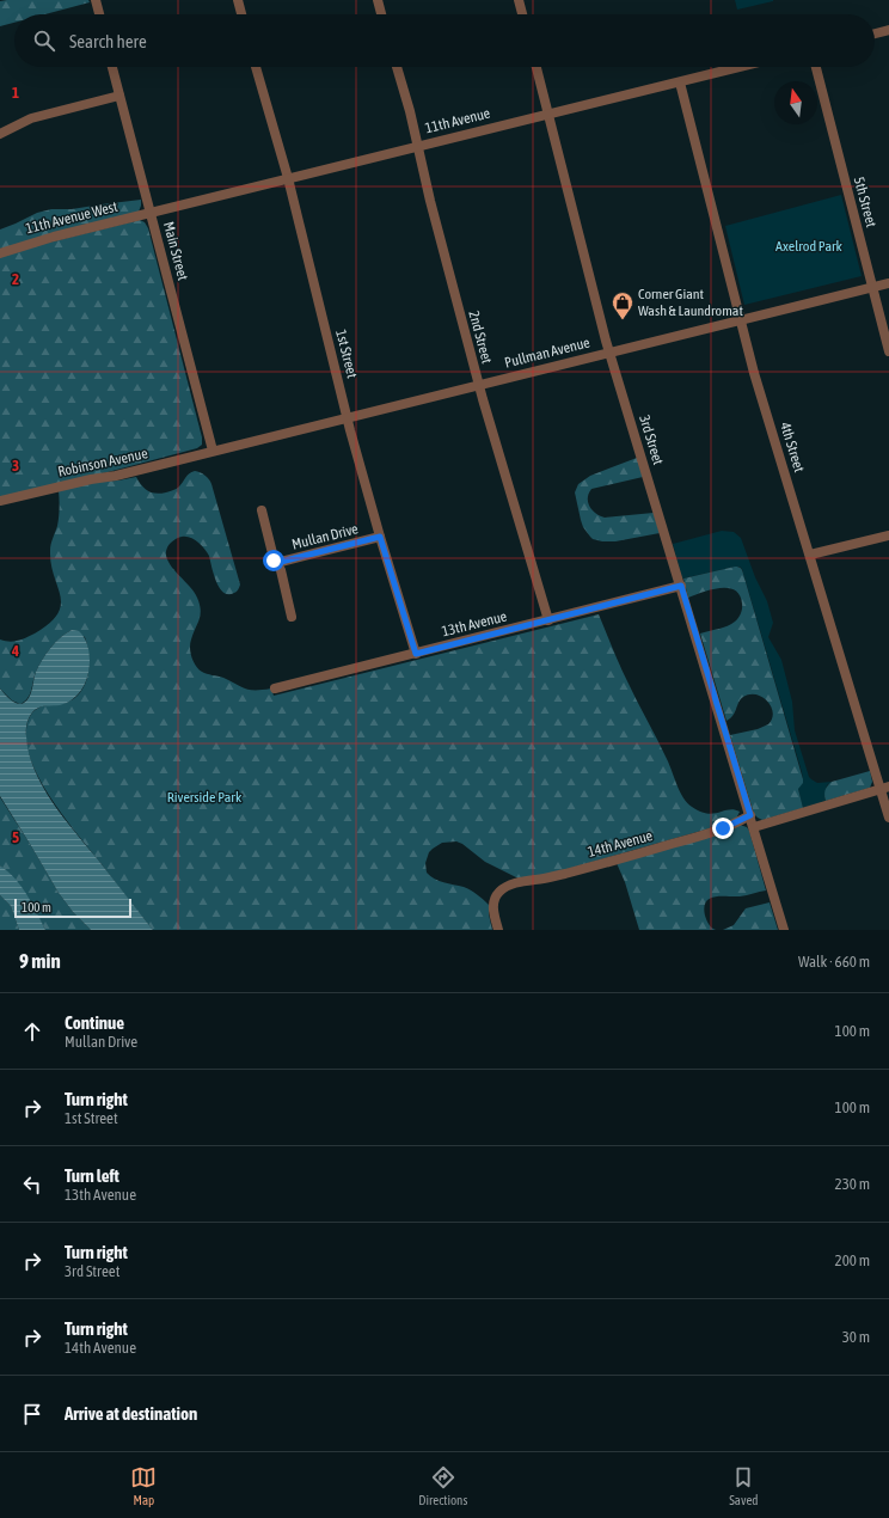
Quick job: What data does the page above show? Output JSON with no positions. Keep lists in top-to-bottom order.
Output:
{
  "streets": {
    "street": [
      "11th Avenue",
      "5th Street",
      "11th Avenue West",
      "Main Street",
      "2nd Street",
      "Pullman Avenue",
      "1st Street",
      "3rd Street",
      "4th Street",
      "Robinson Avenue",
      "Mullan Drive",
      "13th Avenue",
      "14th Avenue"
    ]
  },
  "crossings": [
    ["11th Avenue", "11th Avenue West"],
    ["11th Avenue", "Main Street"],
    ["11th Avenue", "2nd Street"],
    ["11th Avenue", "1st Street"],
    ["11th Avenue", "3rd Street"],
    ["11th Avenue", "4th Street"],
    ["5th Street", "Pullman Avenue"],
    ["11th Avenue West", "Main Street"],
    ["Main Street", "Pullman Avenue"],
    ["Main Street", "Robinson Avenue"],
    ["2nd Street", "Pullman Avenue"],
    ["2nd Street", "13th Avenue"],
    ["Pullman Avenue", "1st Street"],
    ["Pullman Avenue", "3rd Street"],
    ["Pullman Avenue", "4th Street"],
    ["Pullman Avenue", "Robinson Avenue"],
    ["1st Street", "Mullan Drive"],
    ["1st Street", "13th Avenue"],
    ["3rd Street", "13th Avenue"],
    ["3rd Street", "14th Avenue"]
  ],
  "parks": ["Axelrod Park", "Riverside Park"],
  "places": {
    "shop": ["Corner Giant Wash & Laundromat"]
  },
  "scale_bar": "100 m",
  "north": "top",
  "page": {
    "search": "Search here",
    "scale": "100 m",
    "heading": ["9 min", "Walk · 660 m"],
    "list": [
      ["Continue", "Mullan Drive", "100 m"],
      ["Turn right", "1st Street", "100 m"],
      ["Turn left", "13th Avenue", "230 m"],
      ["Turn right", "3rd Street", "200 m"],
      ["Turn right", "14th Avenue", "30 m"],
      "Arrive at destination"
    ],
    "nav": ["Map", "Directions", "Saved"]
  },
  "grid": {
    "rows": [
      "1",
      "2",
      "3",
      "4",
      "5"
    ]
  }
}
